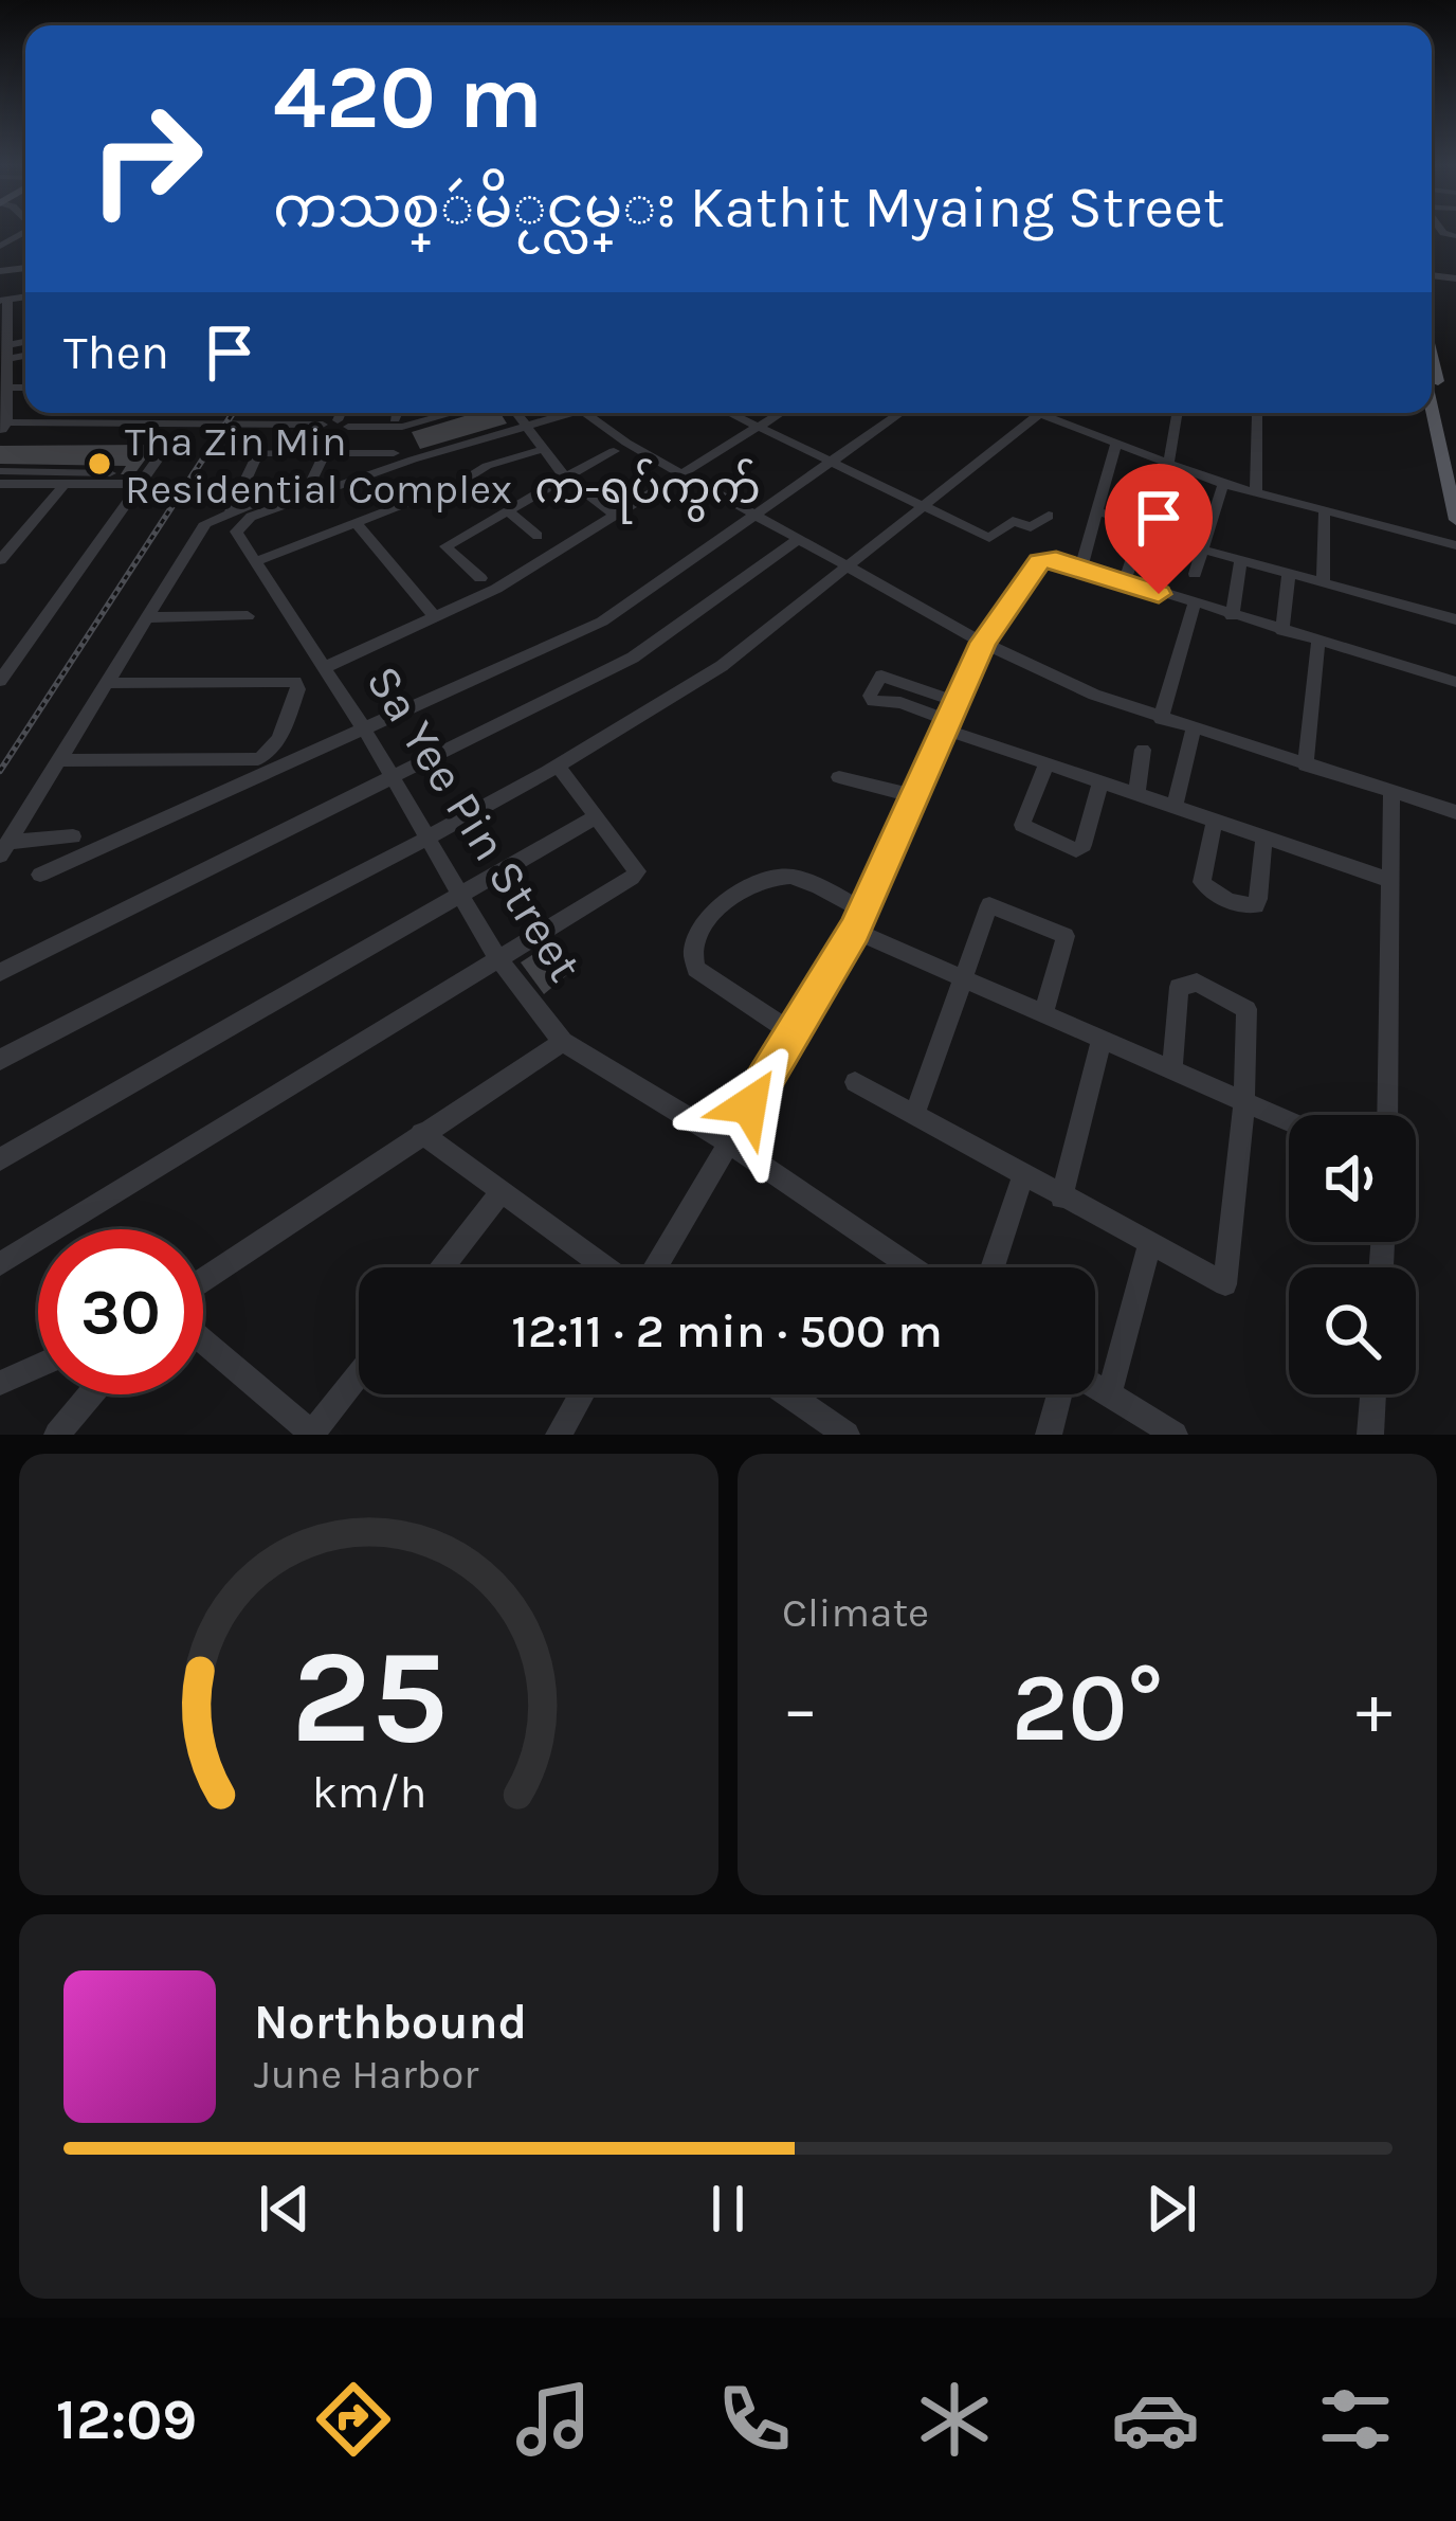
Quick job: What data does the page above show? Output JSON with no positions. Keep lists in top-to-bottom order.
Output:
{
  "streets": {
    "street": ["Sa Yee Pin Street"]
  },
  "districts": ["က-ရပ်ကွက်"],
  "places": ["Tha Zin Min Residential Complex"],
  "page": {
    "turn": ["420 m", "ကသစ္ဴမိႂင္လမ္း Kathit Myaing Street"],
    "then": "Then",
    "limit": "30",
    "trip": "12:11 · 2 min · 500 m",
    "tile": "Climate",
    "heat": ["−", "20°", "+"],
    "song": ["Northbound", "June Harbor"],
    "tabs": "12:09",
    "gauge": ["25", "km/h"]
  }
}
